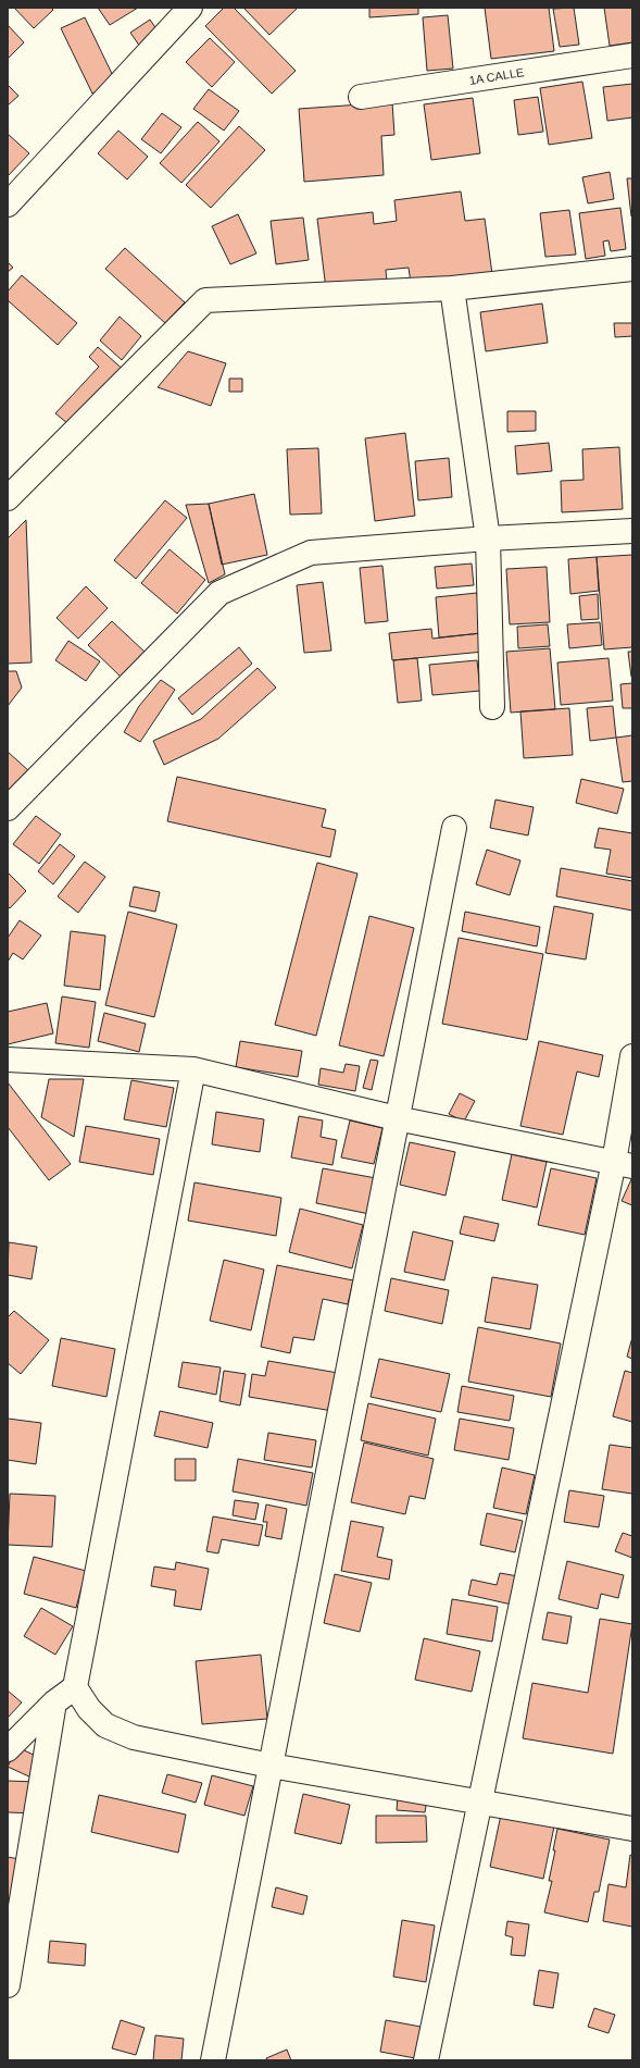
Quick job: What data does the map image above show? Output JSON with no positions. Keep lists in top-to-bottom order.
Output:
{
  "streets": {
    "street": ["1A CALLE"]
  }
}
